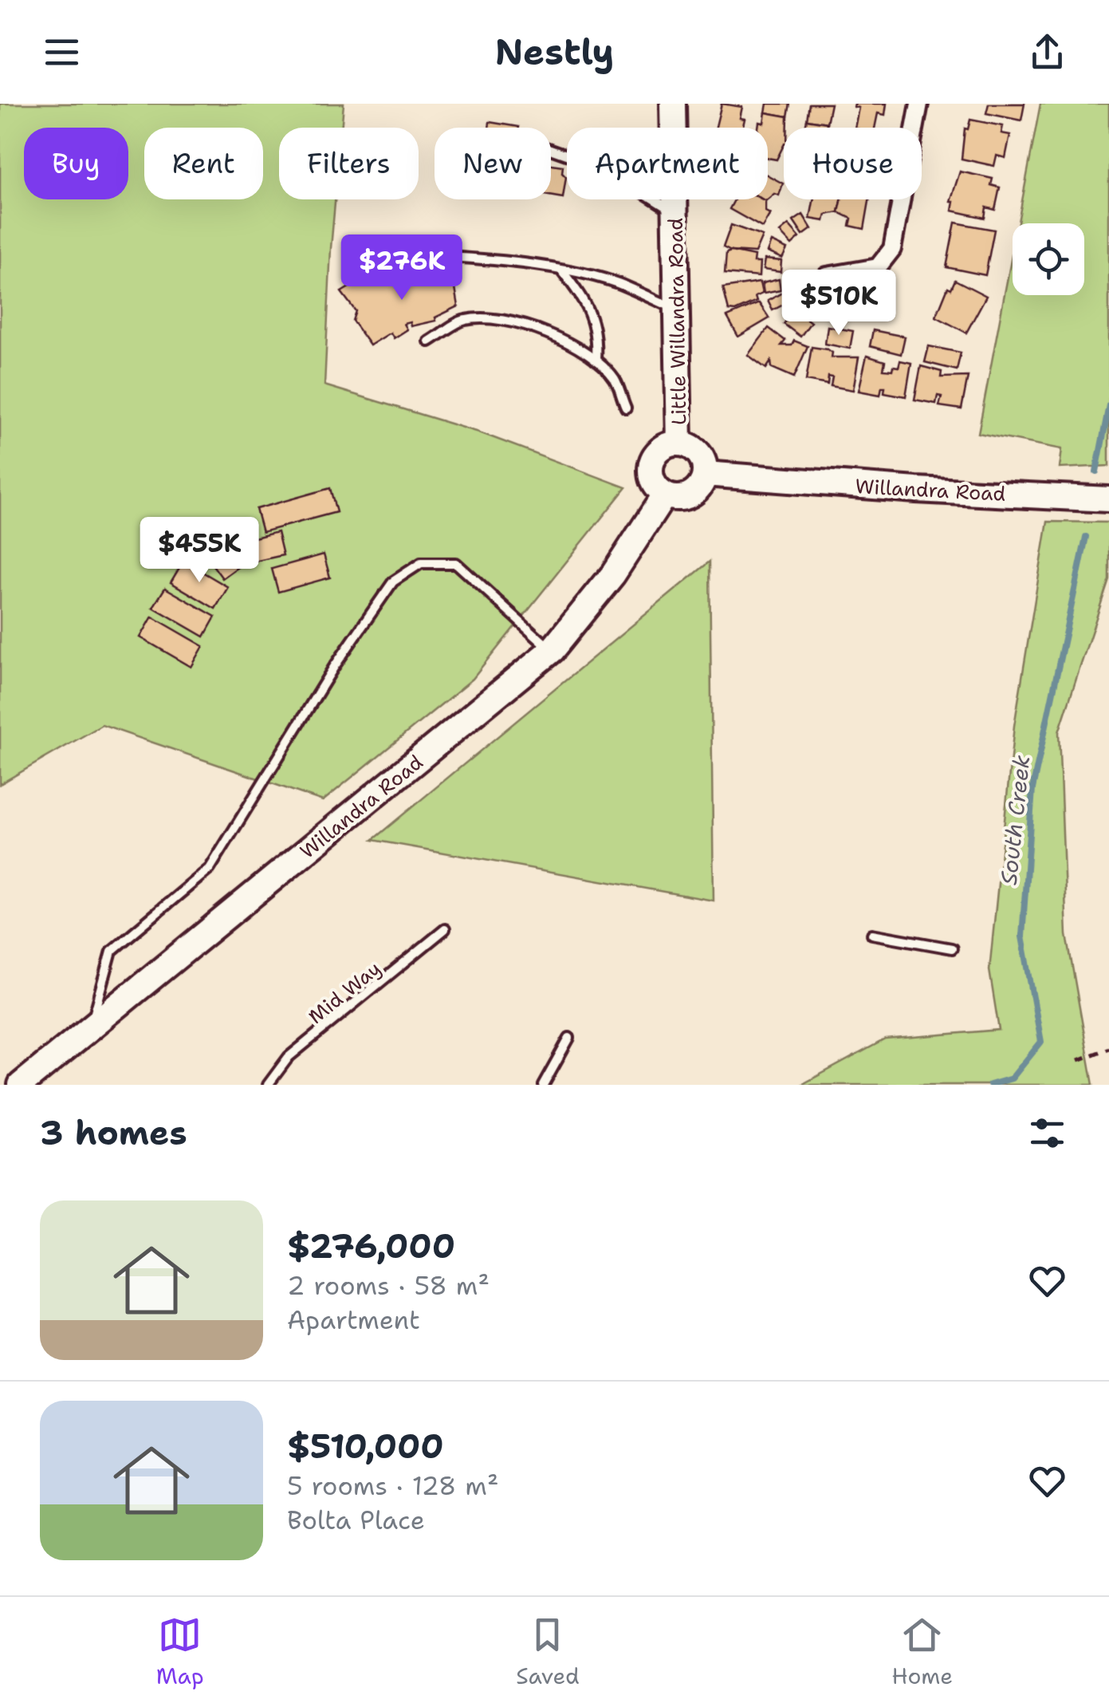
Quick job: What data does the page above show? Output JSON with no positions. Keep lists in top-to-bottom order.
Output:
{
  "streets": {
    "main road": ["Little Willandra Road", "Willandra Road"],
    "lane": ["Mid Way"]
  },
  "crossings": [
    ["Little Willandra Road", "Willandra Road"]
  ],
  "water": ["South Creek"],
  "page": {
    "header": "Nestly",
    "chip": [
      "Buy",
      "Rent",
      "Filters",
      "New",
      "Apartment",
      "House"
    ],
    "price": ["$276K", "$510K", "$455K"],
    "heading": "3 homes",
    "list": [
      {
        "name": "$276,000",
        "note": "2 rooms · 58 m² · Apartment"
      },
      {
        "name": "$510,000",
        "note": "5 rooms · 128 m² · Bolta Place"
      }
    ],
    "tabs": ["Map", "Saved", "Home"]
  }
}
